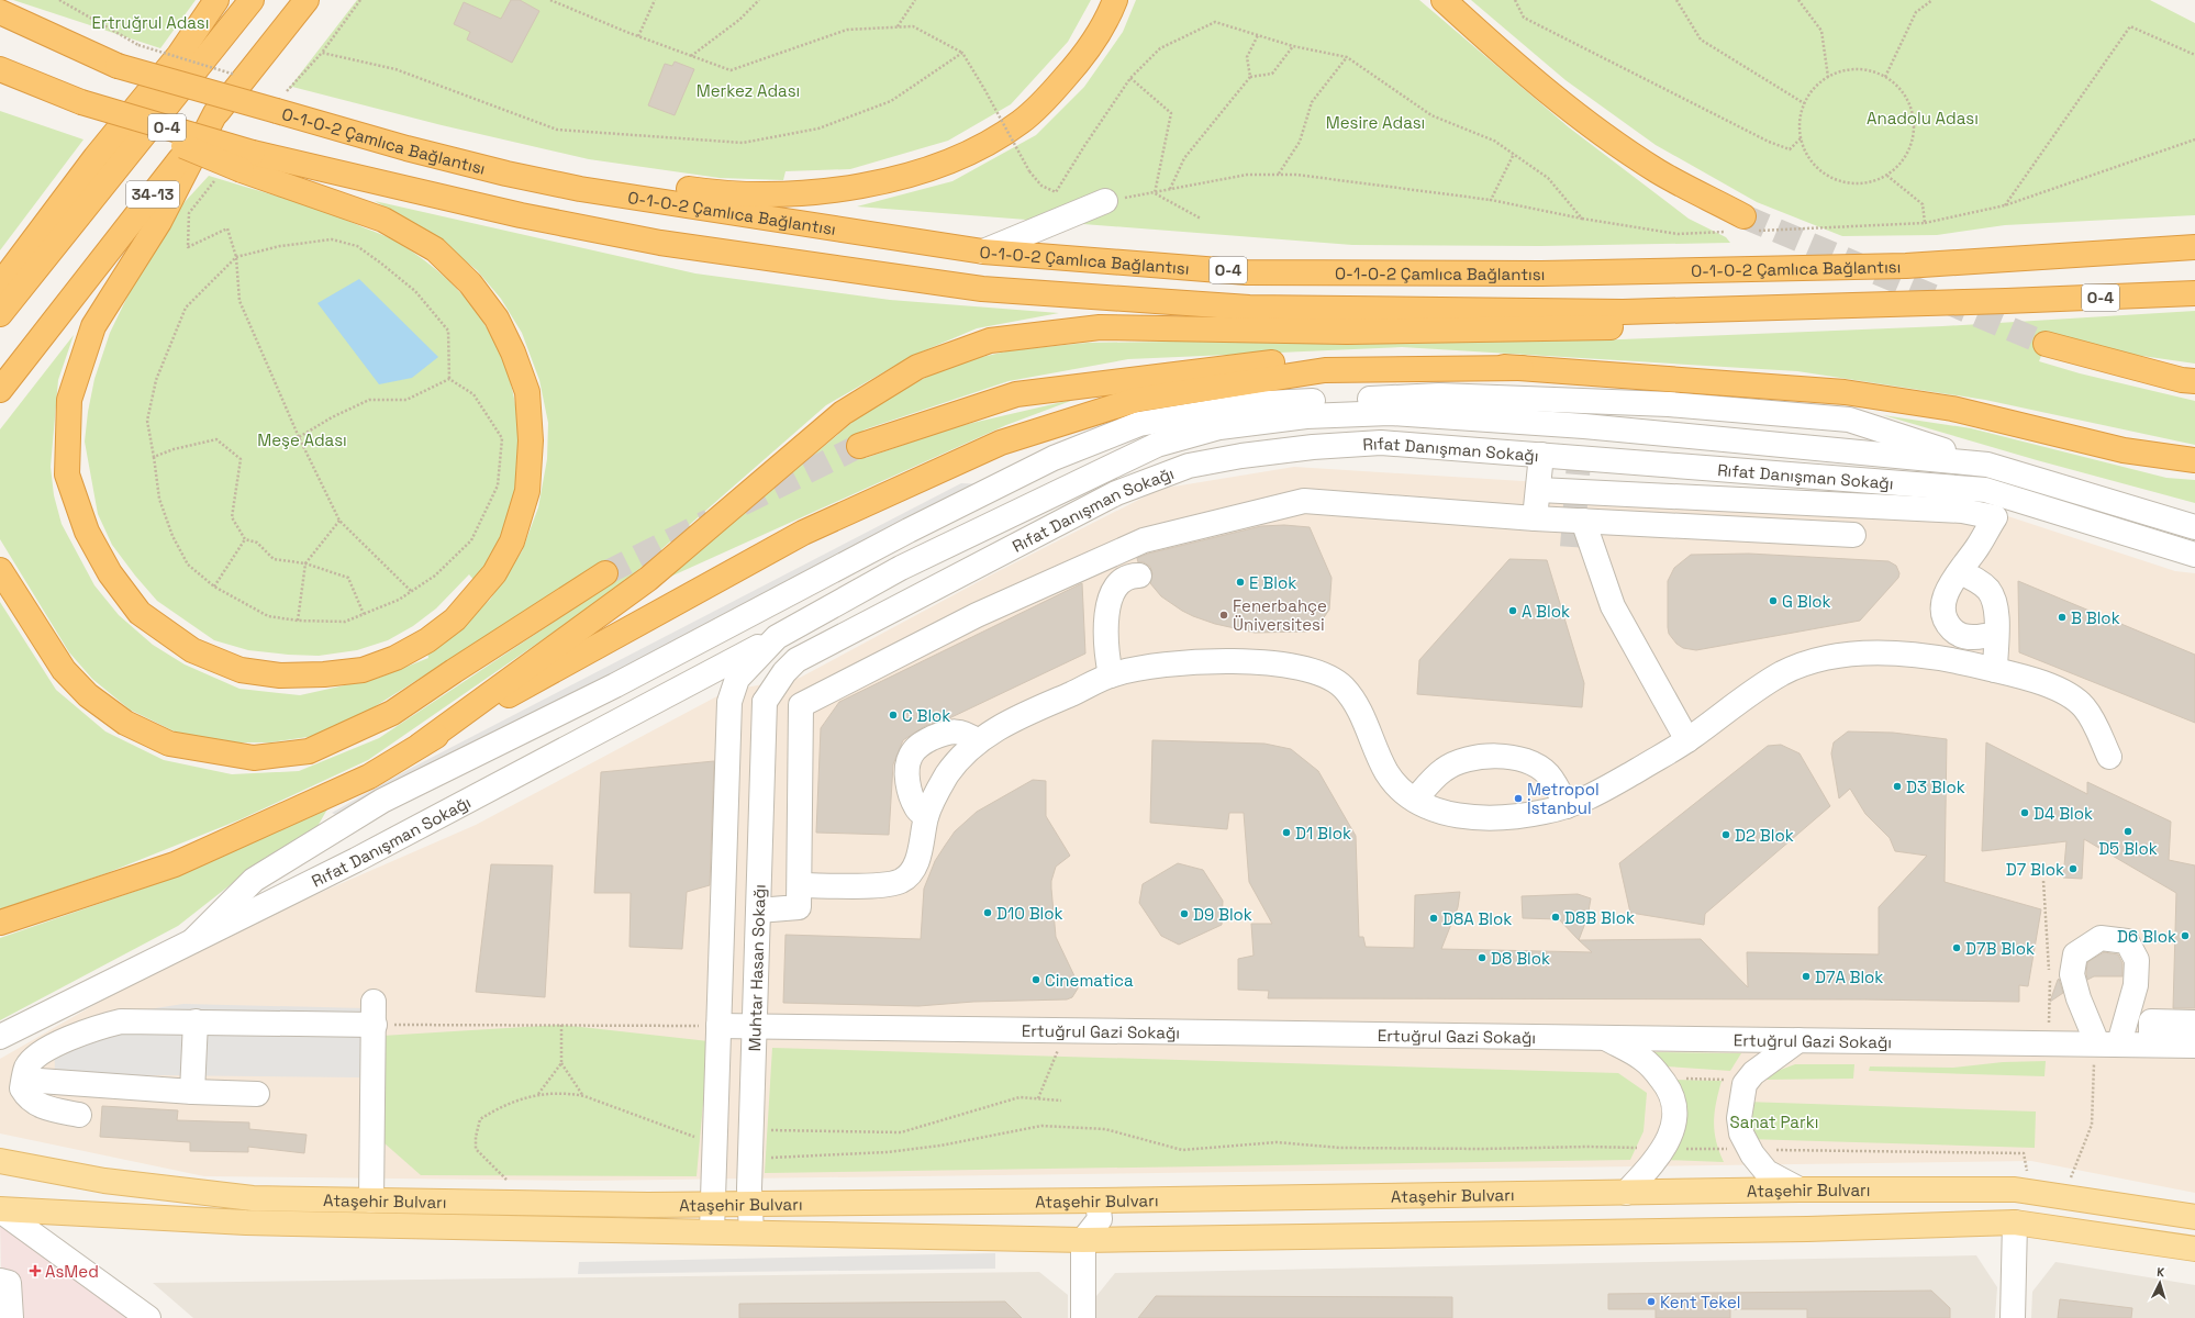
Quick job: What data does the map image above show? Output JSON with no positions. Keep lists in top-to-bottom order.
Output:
{
  "streets": {
    "highway": ["O-4", "O-1-O-2 Çamlıca Bağlantısı", "34-13"],
    "main road": ["Ataşehir Bulvarı"],
    "street": ["Rıfat Danışman Sokağı", "Muhtar Hasan Sokağı", "Ertuğrul Gazi Sokağı"]
  },
  "crossings": [
    ["Rıfat Danışman Sokağı", "Muhtar Hasan Sokağı"],
    ["Muhtar Hasan Sokağı", "Ertuğrul Gazi Sokağı"],
    ["Muhtar Hasan Sokağı", "Ataşehir Bulvarı"]
  ],
  "parks": [
    "Ertruğrul Adası",
    "Merkez Adası",
    "Anadolu Adası",
    "Mesire Adası",
    "Meşe Adası",
    "Sanat Parkı"
  ],
  "places": {
    "other": [
      "E Blok",
      "G Blok",
      "A Blok",
      "Fenerbahçe Üniversitesi",
      "B Blok",
      "C Blok",
      "D3 Blok",
      "Metropol İstanbul",
      "D4 Blok",
      "D5 Blok",
      "D1 Blok",
      "D2 Blok",
      "D7 Blok",
      "D10 Blok",
      "D9 Blok",
      "D8B Blok",
      "D8A Blok",
      "D6 Blok",
      "D7B Blok",
      "D8 Blok",
      "D7A Blok",
      "Cinematica",
      "Kent Tekel"
    ],
    "health": ["AsMed"]
  },
  "north": "top"
}
